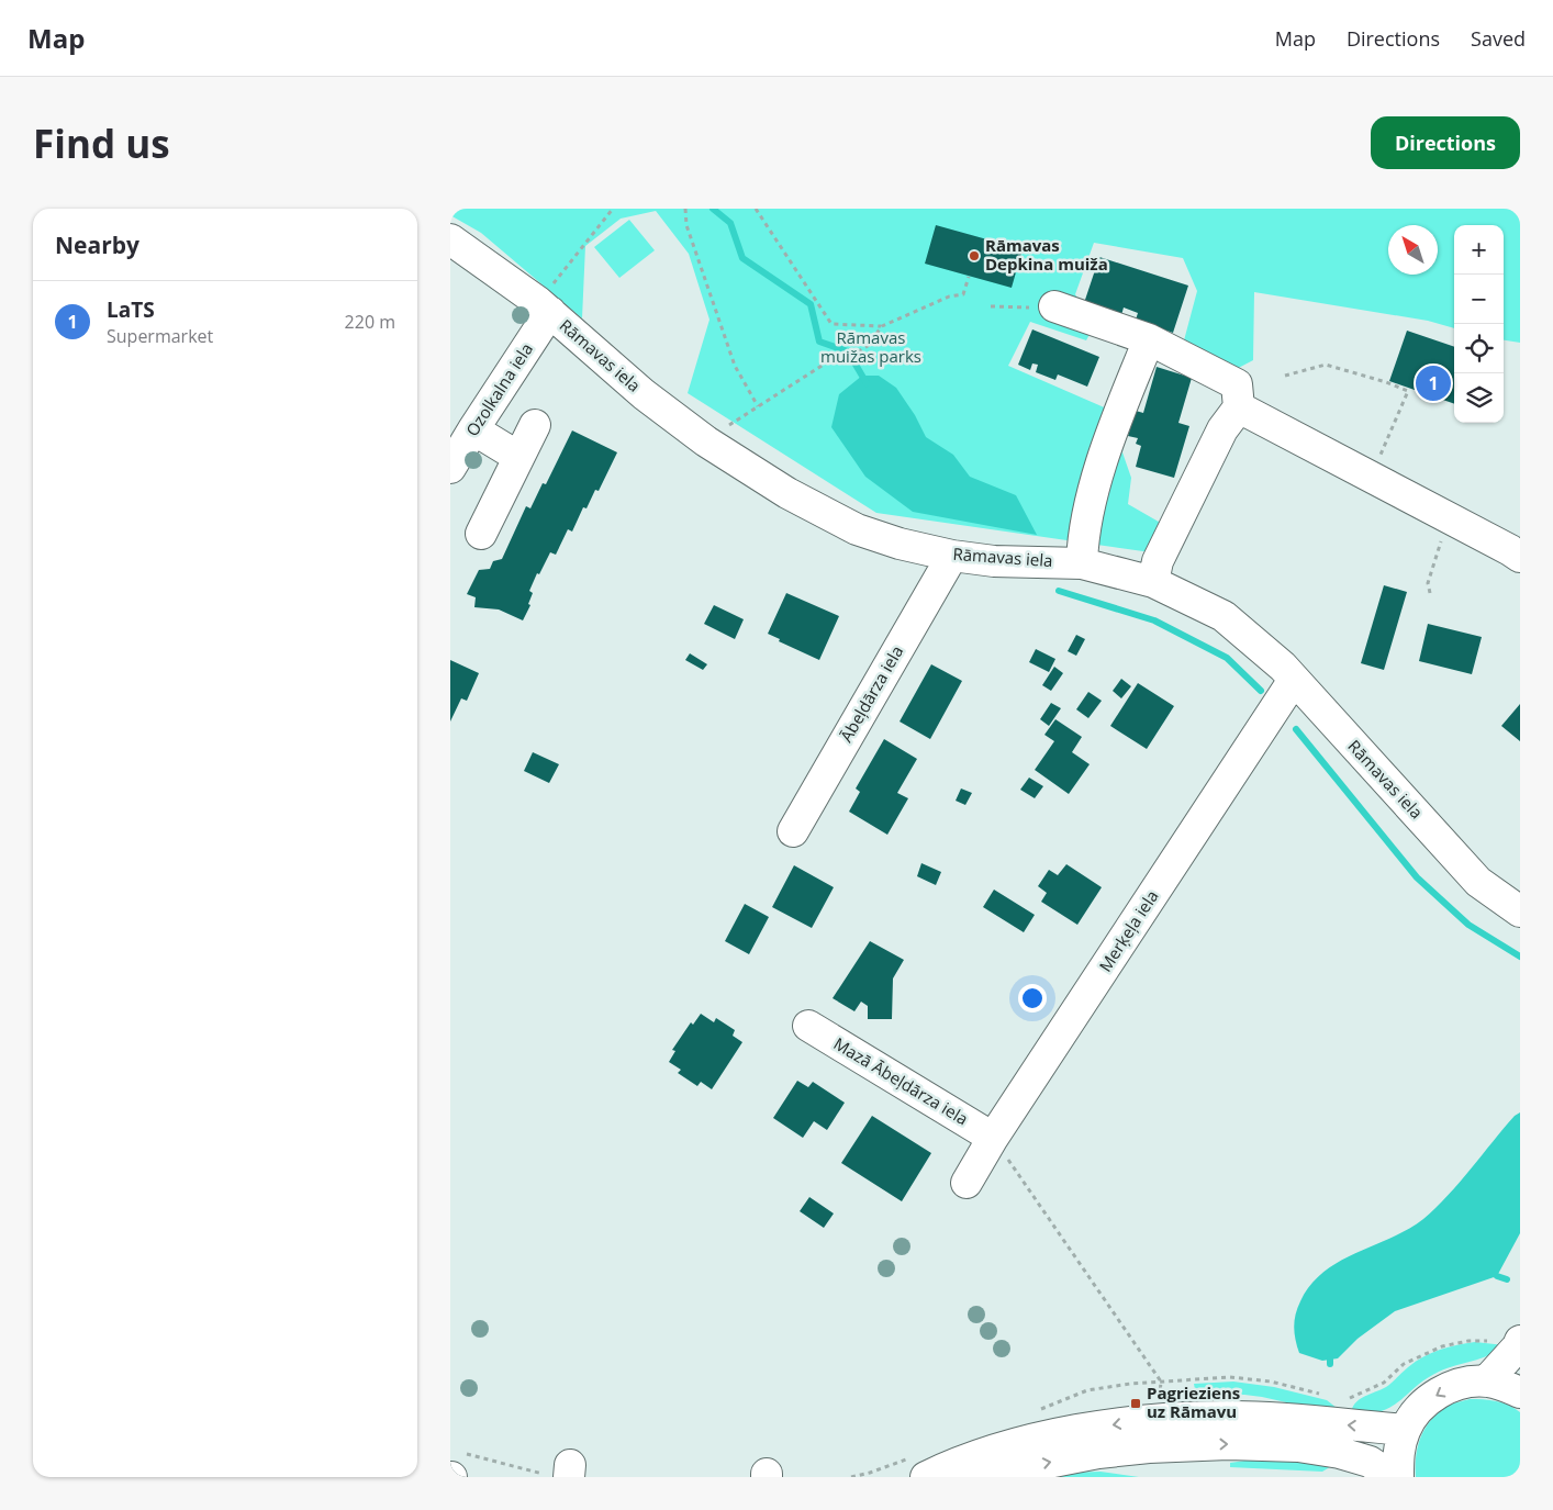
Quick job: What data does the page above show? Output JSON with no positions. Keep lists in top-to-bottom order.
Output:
{
  "streets": {
    "street": [
      "Rāmavas iela",
      "Ozolkalna iela",
      "Ābeļdārza iela",
      "Merķeļa iela",
      "Mazā Ābeļdārza iela"
    ]
  },
  "crossings": [
    ["Rāmavas iela", "Ozolkalna iela"],
    ["Rāmavas iela", "Ābeļdārza iela"],
    ["Rāmavas iela", "Merķeļa iela"],
    ["Merķeļa iela", "Mazā Ābeļdārza iela"]
  ],
  "parks": ["Rāmavas muižas parks"],
  "places": {
    "other": ["Rāmavas Depkina muiža"],
    "transit": ["Pagrieziens uz Rāmavu"]
  },
  "north": "top left",
  "page": {
    "header": "Map",
    "nav": ["Map", "Directions", "Saved"],
    "buttons": "Directions",
    "title": "Find us",
    "heading": "Nearby",
    "map_buttons": ["+", "−"],
    "list": [
      {
        "mark": "1",
        "name": "LaTS",
        "note": "Supermarket",
        "value": "220 m"
      }
    ],
    "pins": "1"
  }
}
